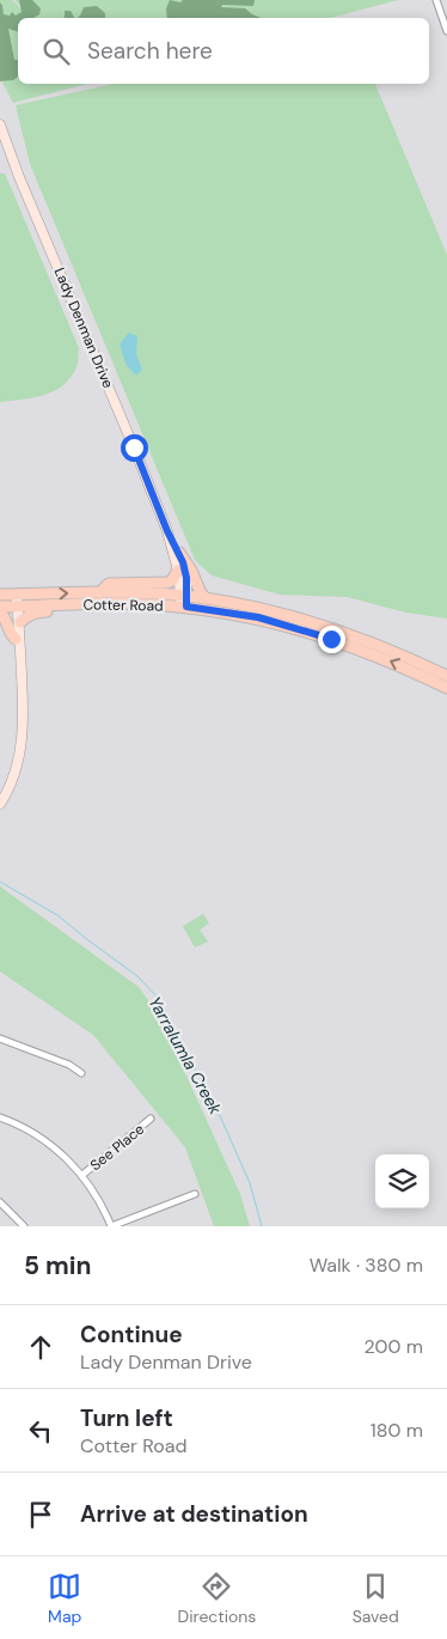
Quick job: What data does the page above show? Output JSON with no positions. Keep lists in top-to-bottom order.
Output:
{
  "streets": {
    "main road": ["Cotter Road"],
    "street": ["Lady Denman Drive", "See Place"]
  },
  "crossings": [
    ["Lady Denman Drive", "Cotter Road"]
  ],
  "water": ["Yarralumla Creek"],
  "page": {
    "search": "Search here",
    "heading": ["5 min", "Walk · 380 m"],
    "list": [
      ["Continue", "Lady Denman Drive", "200 m"],
      ["Turn left", "Cotter Road", "180 m"],
      "Arrive at destination"
    ],
    "nav": ["Map", "Directions", "Saved"]
  }
}
